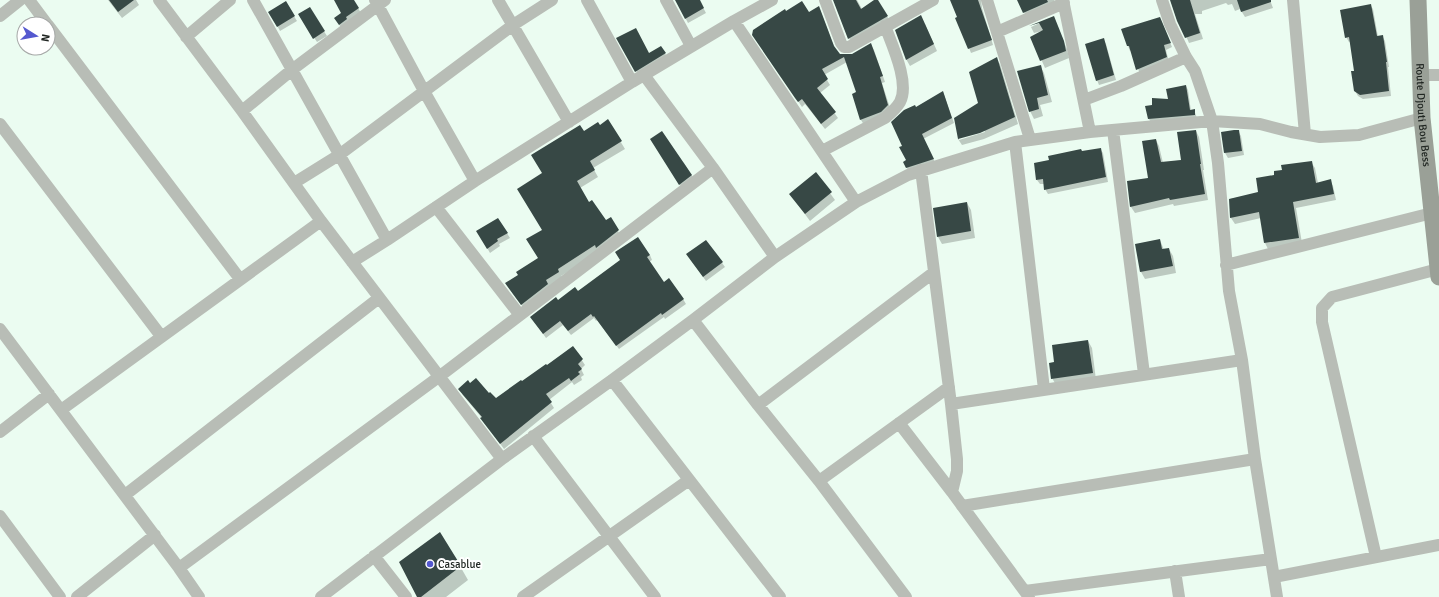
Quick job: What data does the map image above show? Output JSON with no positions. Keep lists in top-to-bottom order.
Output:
{
  "streets": {
    "main road": ["Route Djouti Bou Bess"]
  },
  "places": ["Casablue"],
  "north": "right"
}
